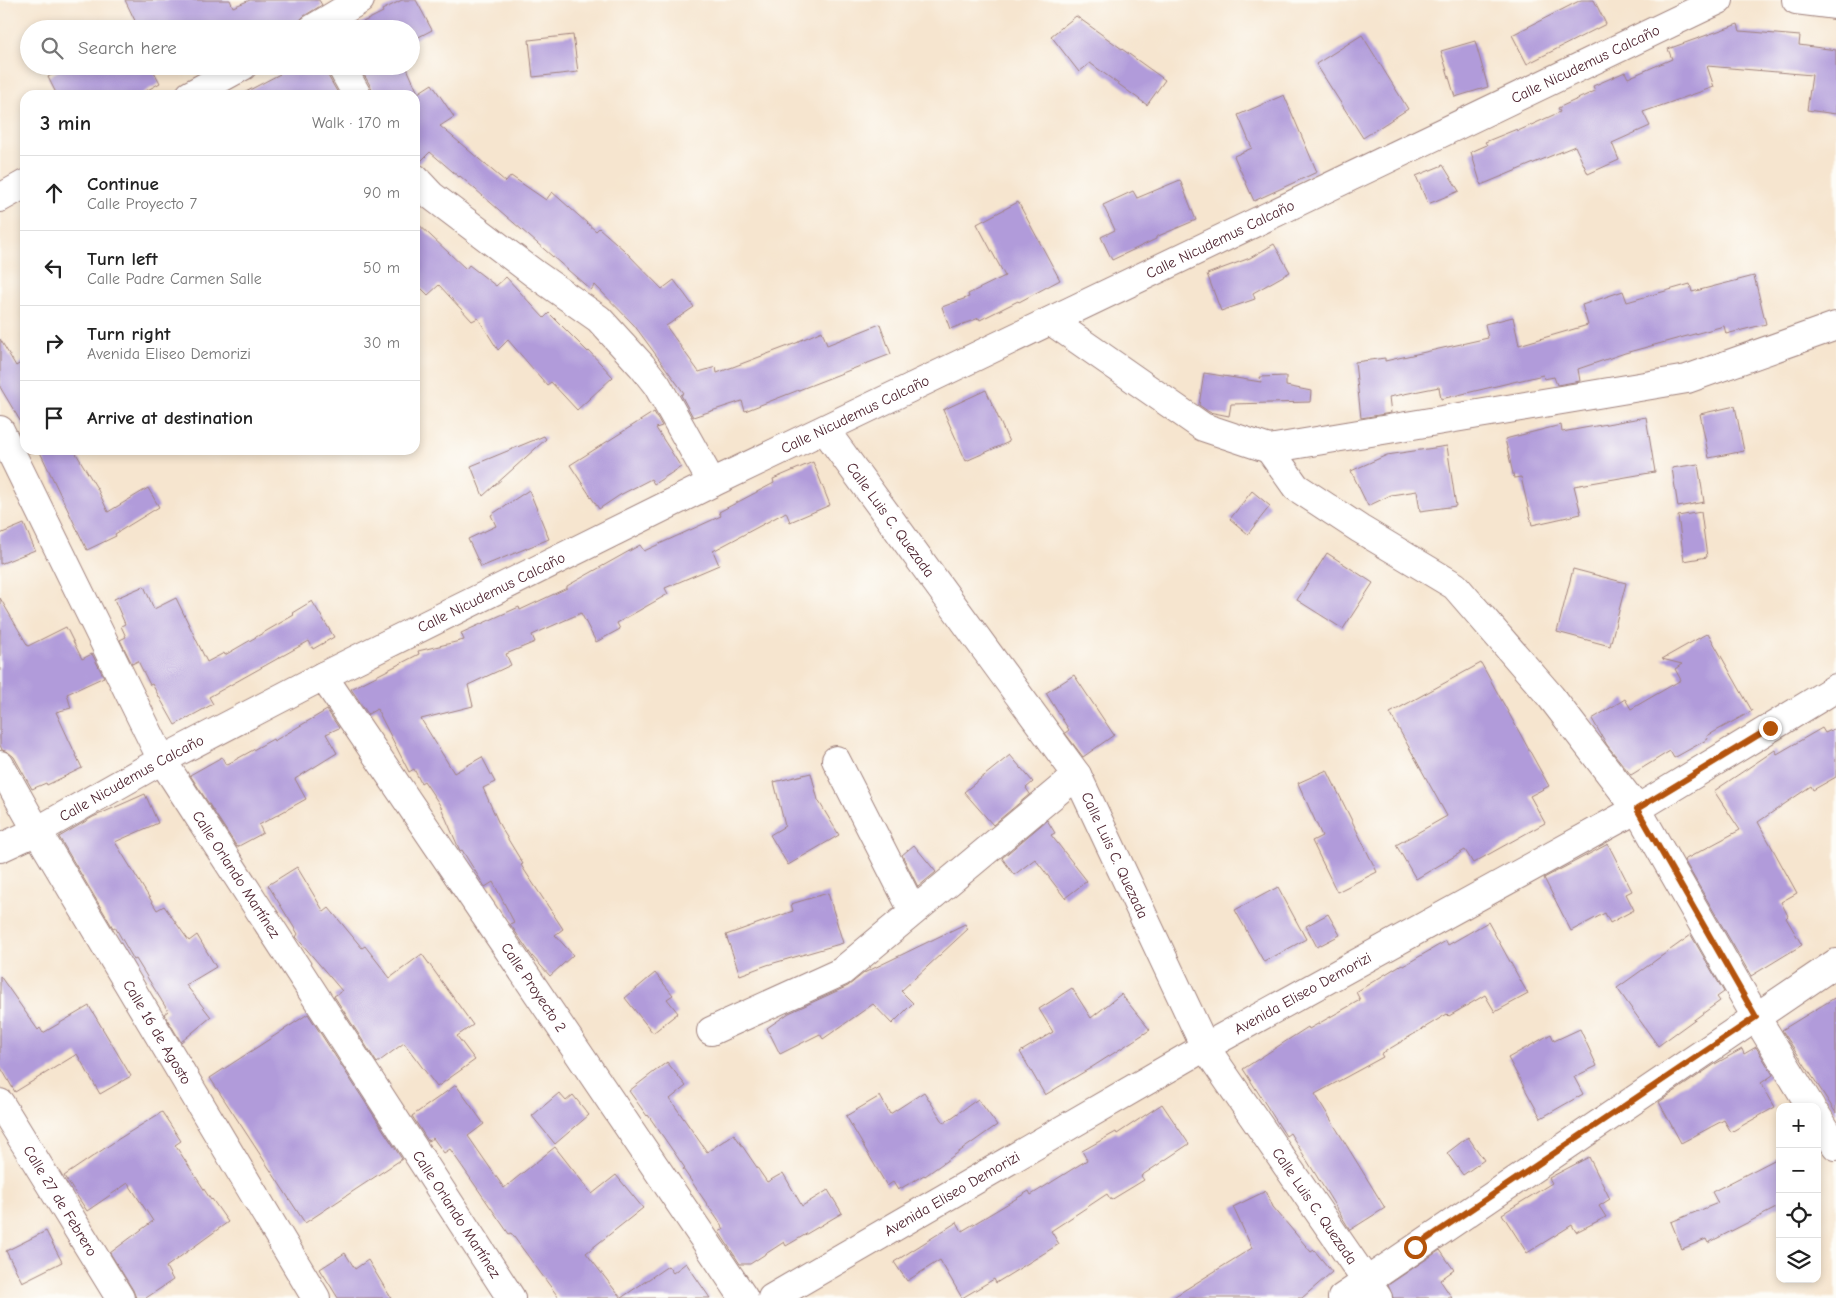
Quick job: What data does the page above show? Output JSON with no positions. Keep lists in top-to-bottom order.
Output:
{
  "streets": {
    "street": [
      "Calle Nicudemus Calcaño",
      "Calle Luis C. Quezada",
      "Calle Orlando Martínez",
      "Calle Proyecto 2",
      "Avenida Eliseo Demorizi",
      "Calle 16 de Agosto",
      "Calle 27 de Febrero"
    ]
  },
  "crossings": [
    ["Calle Nicudemus Calcaño", "Calle Luis C. Quezada"],
    ["Calle Nicudemus Calcaño", "Calle Orlando Martínez"],
    ["Calle Nicudemus Calcaño", "Calle Proyecto 2"],
    ["Calle Nicudemus Calcaño", "Calle 16 de Agosto"],
    ["Calle Luis C. Quezada", "Avenida Eliseo Demorizi"]
  ],
  "page": {
    "search": "Search here",
    "heading": ["3 min", "Walk · 170 m"],
    "list": [
      ["Continue", "Calle Proyecto 7", "90 m"],
      ["Turn left", "Calle Padre Carmen Salle", "50 m"],
      ["Turn right", "Avenida Eliseo Demorizi", "30 m"],
      "Arrive at destination"
    ],
    "map_buttons": ["+", "−"]
  }
}
